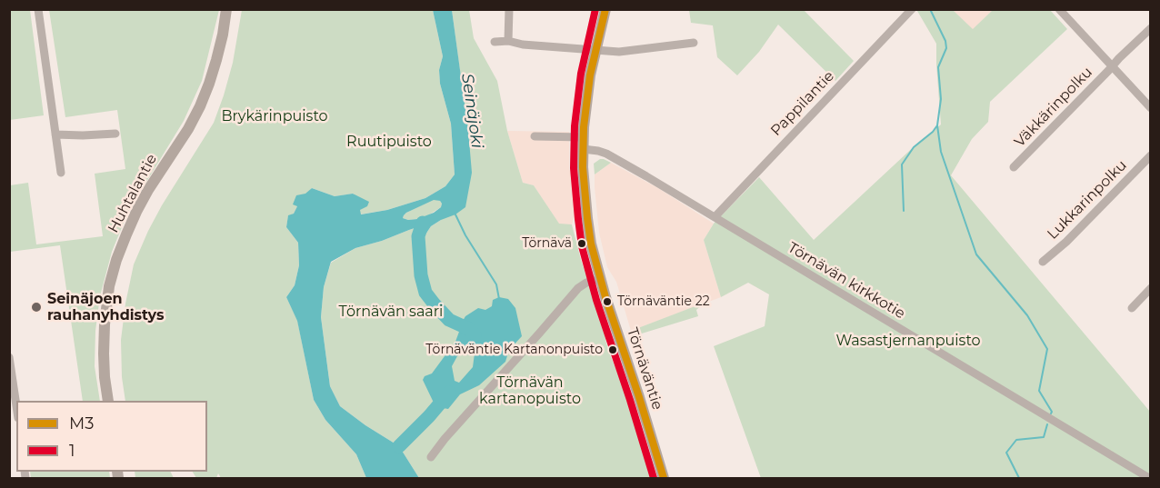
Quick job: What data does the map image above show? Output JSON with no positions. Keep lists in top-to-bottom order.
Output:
{
  "streets": {
    "main road": ["Huhtalantie", "Törnäväntie"],
    "street": [
      "Pappilantie",
      "Väkkärinpolku",
      "Lukkarinpolku",
      "Törnävän kirkkotie"
    ]
  },
  "crossings": [
    ["Pappilantie", "Törnävän kirkkotie"],
    ["Törnävän kirkkotie", "Törnäväntie"]
  ],
  "water": ["Seinäjoki"],
  "parks": [
    "Brykärinpuisto",
    "Ruutipuisto",
    "Törnävän saari",
    "Wasastjernanpuisto",
    "Törnävän kartanopuisto"
  ],
  "places": [
    "Törnävä",
    "Törnäväntie 22",
    "Seinäjoen rauhanyhdistys",
    "Törnäväntie Kartanonpuisto"
  ],
  "lines": ["transit line M3", "transit line 1"],
  "legend": ["M3", "1"]
}
